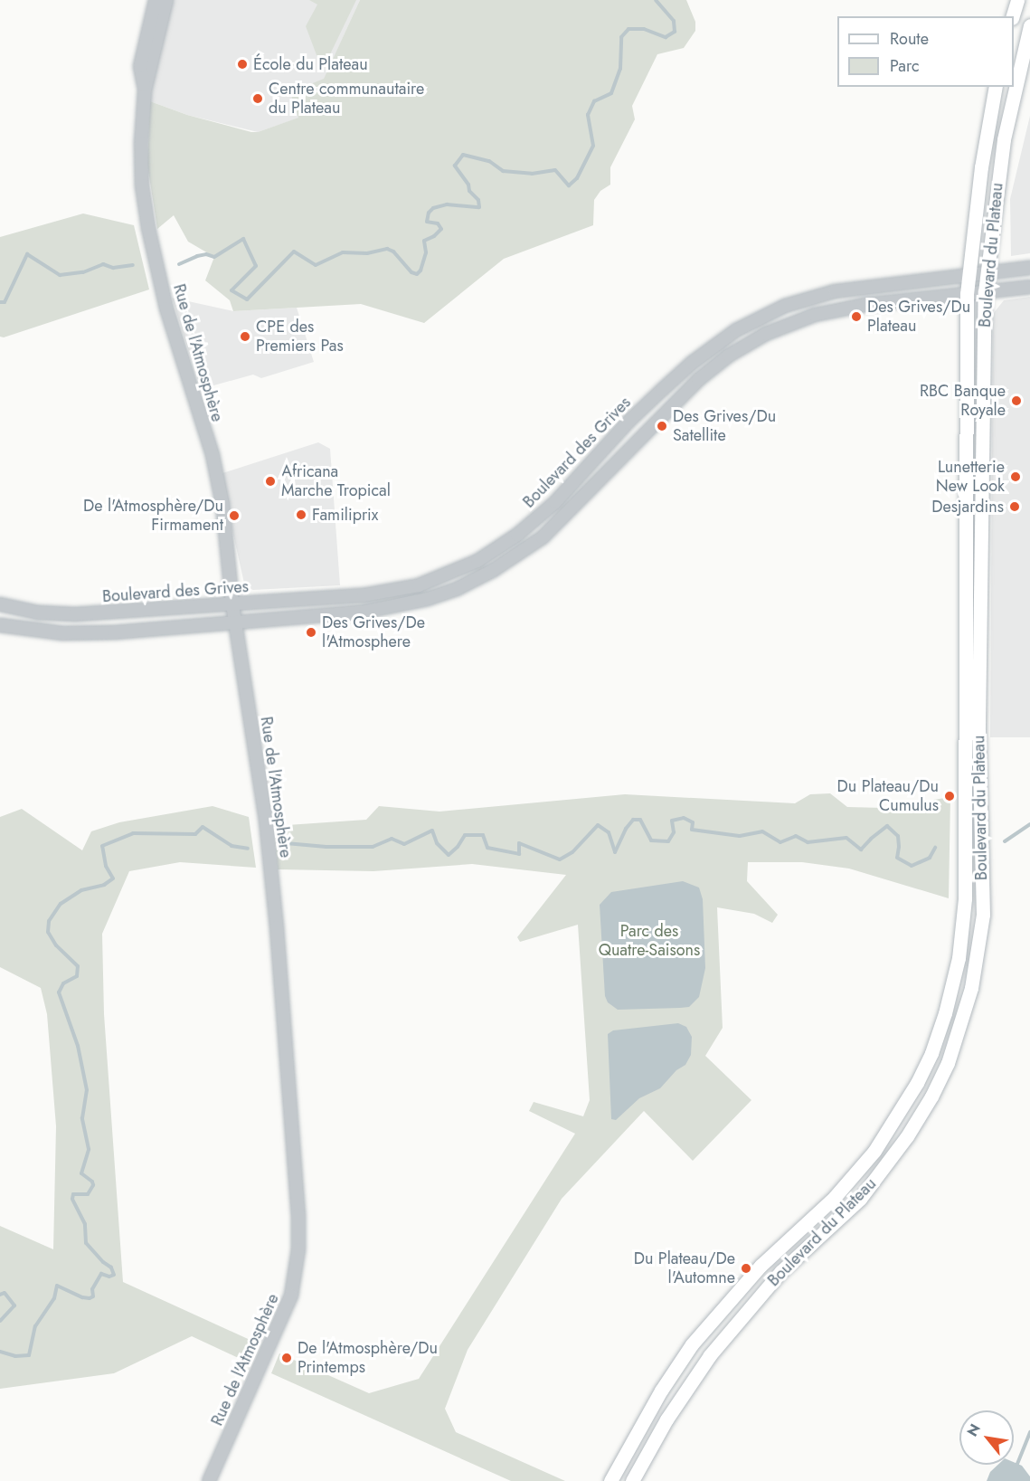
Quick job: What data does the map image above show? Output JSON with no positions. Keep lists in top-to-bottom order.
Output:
{
  "streets": {
    "main road": ["Boulevard du Plateau"],
    "street": ["Rue de l'Atmosphère", "Boulevard des Grives"]
  },
  "crossings": [
    ["Boulevard du Plateau", "Boulevard des Grives"],
    ["Rue de l'Atmosphère", "Boulevard des Grives"]
  ],
  "parks": ["Parc des Quatre-Saisons"],
  "places": [
    "École du Plateau",
    "Centre communautaire du Plateau",
    "Des Grives/Du Plateau",
    "CPE des Premiers Pas",
    "RBC Banque Royale",
    "Des Grives/Du Satellite",
    "Lunetterie New Look",
    "Africana Marche Tropical",
    "Desjardins",
    "Familiprix",
    "De l'Atmosphère/Du Firmament",
    "Des Grives/De l'Atmosphere",
    "Du Plateau/Du Cumulus",
    "Du Plateau/De l'Automne",
    "De l'Atmosphère/Du Printemps"
  ],
  "legend": ["Route", "Parc"],
  "north": "top left"
}
